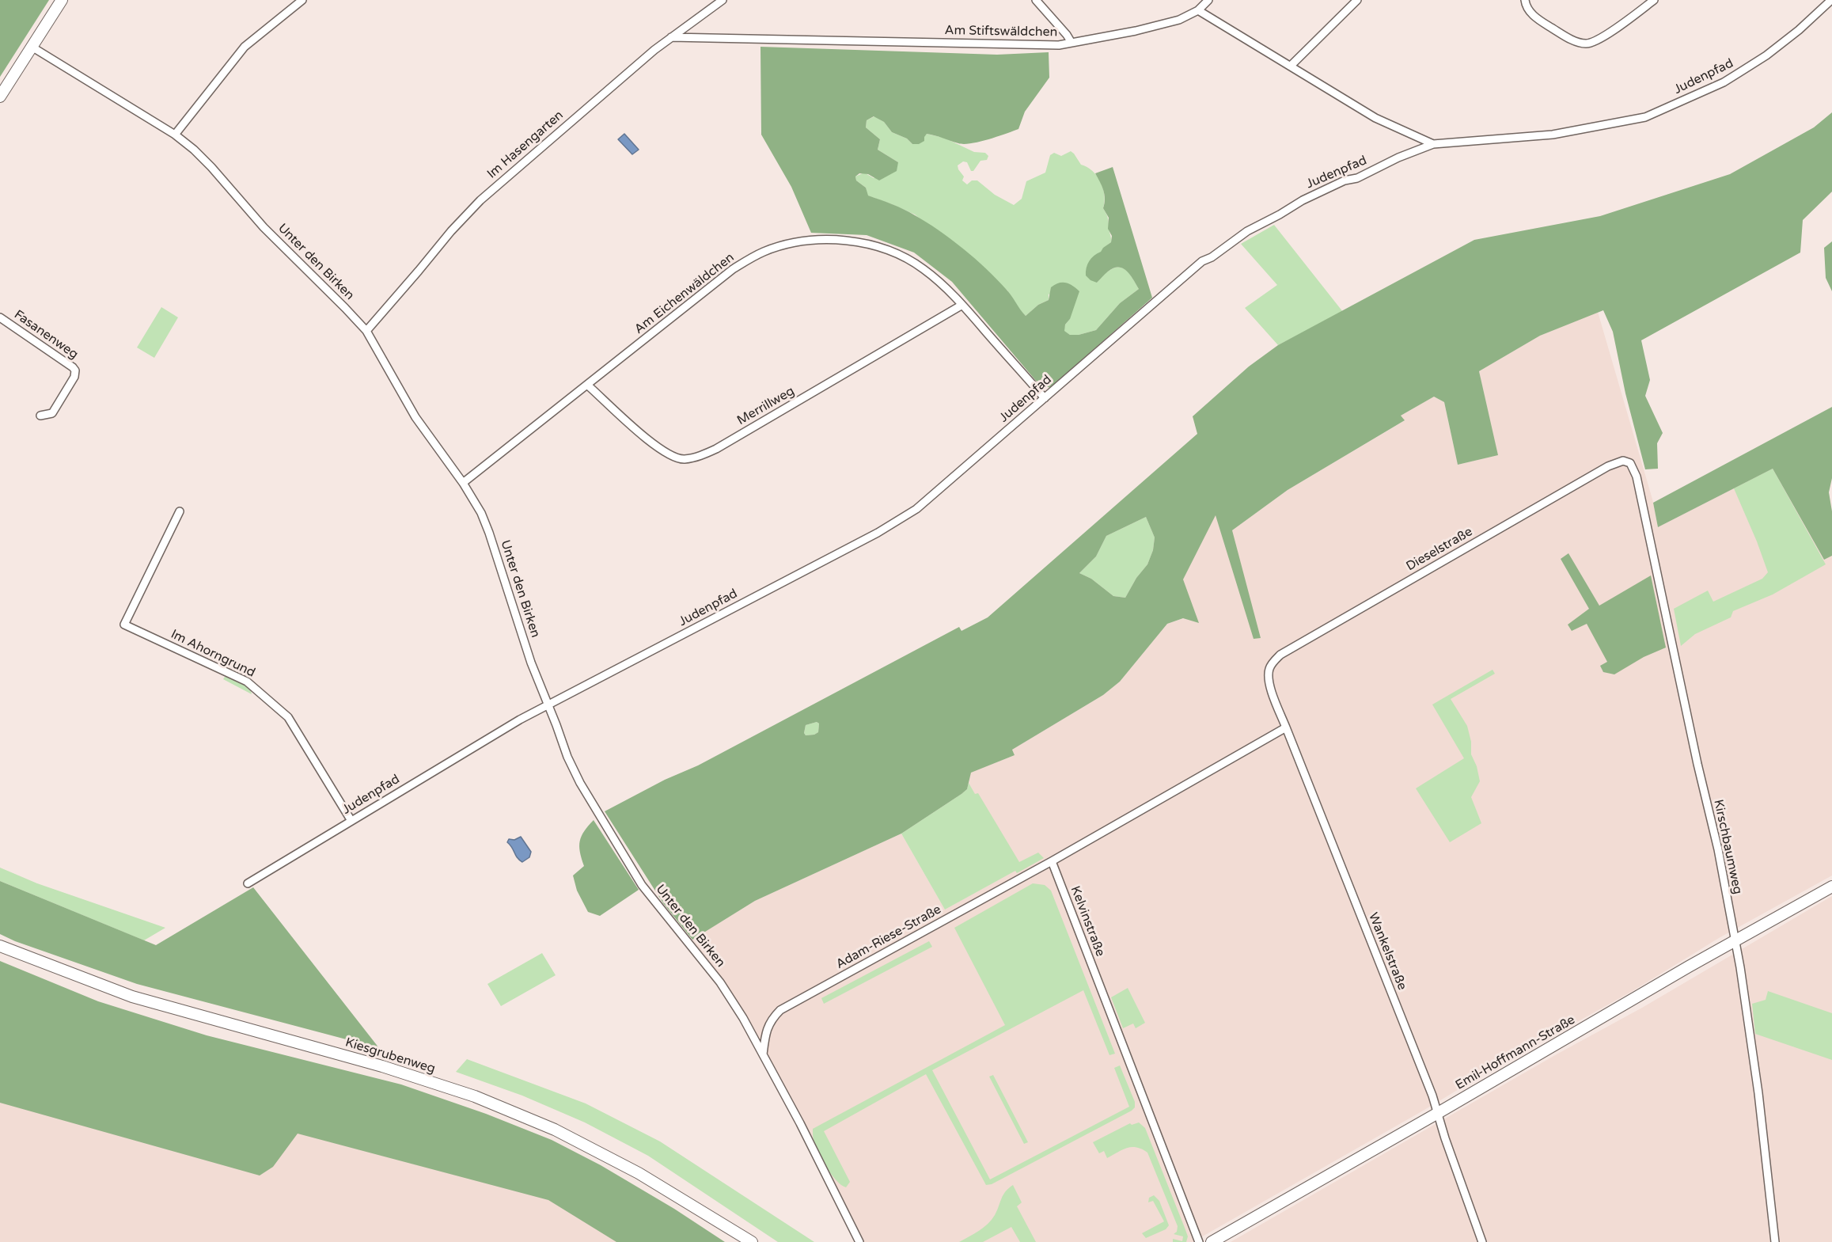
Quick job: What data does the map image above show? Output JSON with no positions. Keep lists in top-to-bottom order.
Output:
{
  "streets": {
    "main road": ["Emil-Hoffmann-Straße", "Kiesgrubenweg"],
    "street": [
      "Am Stiftswäldchen",
      "Judenpfad",
      "Im Hasengarten",
      "Unter den Birken",
      "Am Eichenwäldchen",
      "Fasanenweg",
      "Merrillweg",
      "Dieselstraße",
      "Im Ahorngrund",
      "Kirschbaumweg",
      "Kelvinstraße",
      "Adam-Riese-Straße",
      "Wankelstraße"
    ]
  },
  "crossings": [
    ["Am Stiftswäldchen", "Im Hasengarten"],
    ["Judenpfad", "Unter den Birken"],
    ["Judenpfad", "Am Eichenwäldchen"],
    ["Judenpfad", "Im Ahorngrund"],
    ["Im Hasengarten", "Unter den Birken"],
    ["Unter den Birken", "Am Eichenwäldchen"],
    ["Unter den Birken", "Adam-Riese-Straße"],
    ["Am Eichenwäldchen", "Merrillweg"],
    ["Dieselstraße", "Kirschbaumweg"],
    ["Dieselstraße", "Wankelstraße"],
    ["Kirschbaumweg", "Emil-Hoffmann-Straße"],
    ["Kelvinstraße", "Adam-Riese-Straße"],
    ["Wankelstraße", "Emil-Hoffmann-Straße"]
  ]
}
